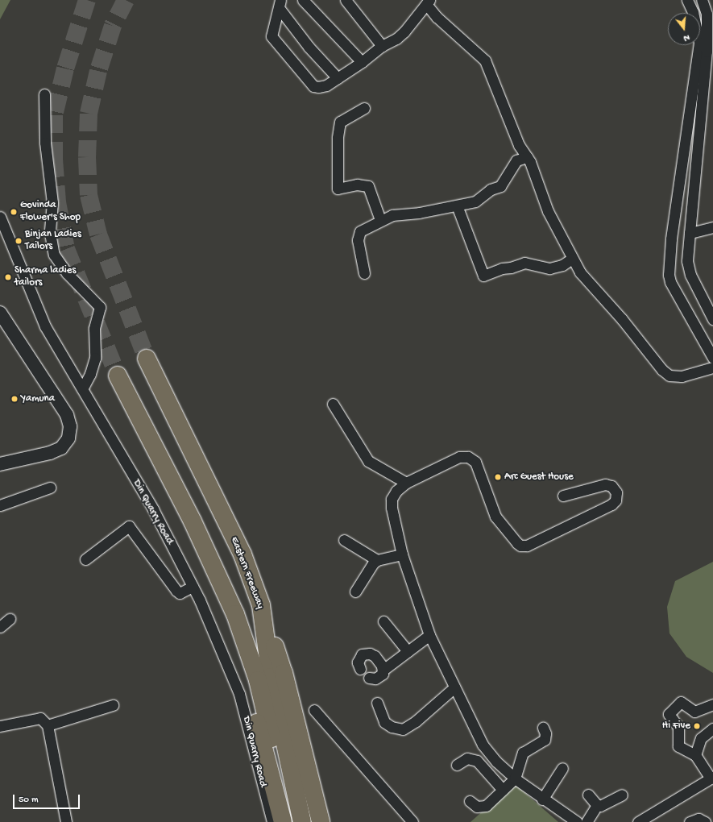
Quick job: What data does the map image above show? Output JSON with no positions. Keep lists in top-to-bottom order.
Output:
{
  "streets": {
    "highway": ["Eastern Freeway"],
    "street": ["Din Quarry Road"]
  },
  "places": [
    "Govinda Flower's Shop",
    "Binjan Ladies Tailors",
    "Sharma ladies tailors",
    "Yamuna",
    "Arc Guest House",
    "Hi Five"
  ],
  "scale_bar": "50 m",
  "north": "bottom"
}
